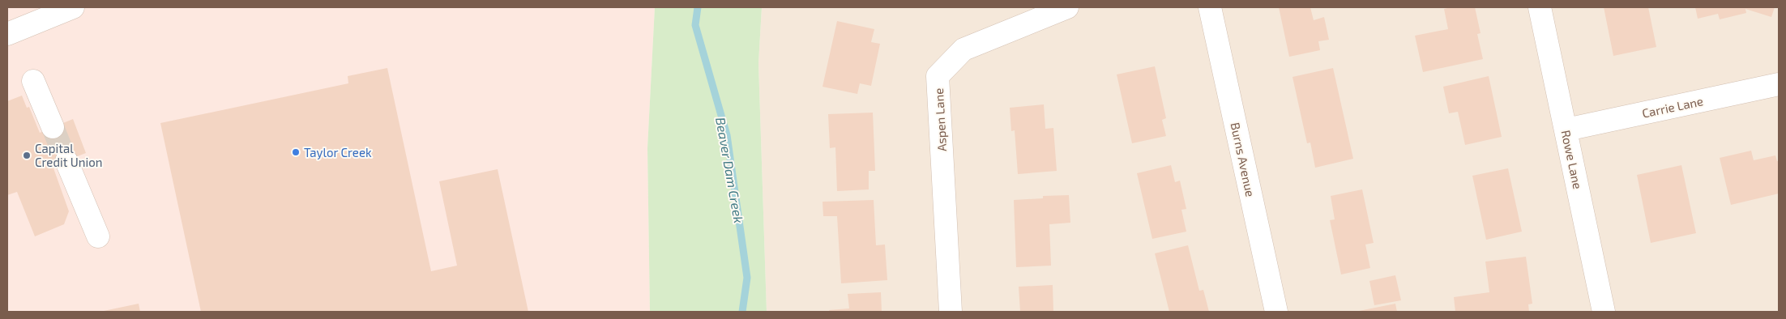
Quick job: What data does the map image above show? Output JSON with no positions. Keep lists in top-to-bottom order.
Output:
{
  "streets": {
    "street": [
      "Carrie Lane",
      "Aspen Lane",
      "Burns Avenue",
      "Rowe Lane"
    ]
  },
  "crossings": [
    ["Carrie Lane", "Rowe Lane"]
  ],
  "water": ["Beaver Dam Creek"],
  "places": ["Taylor Creek", "Capital Credit Union"]
}
